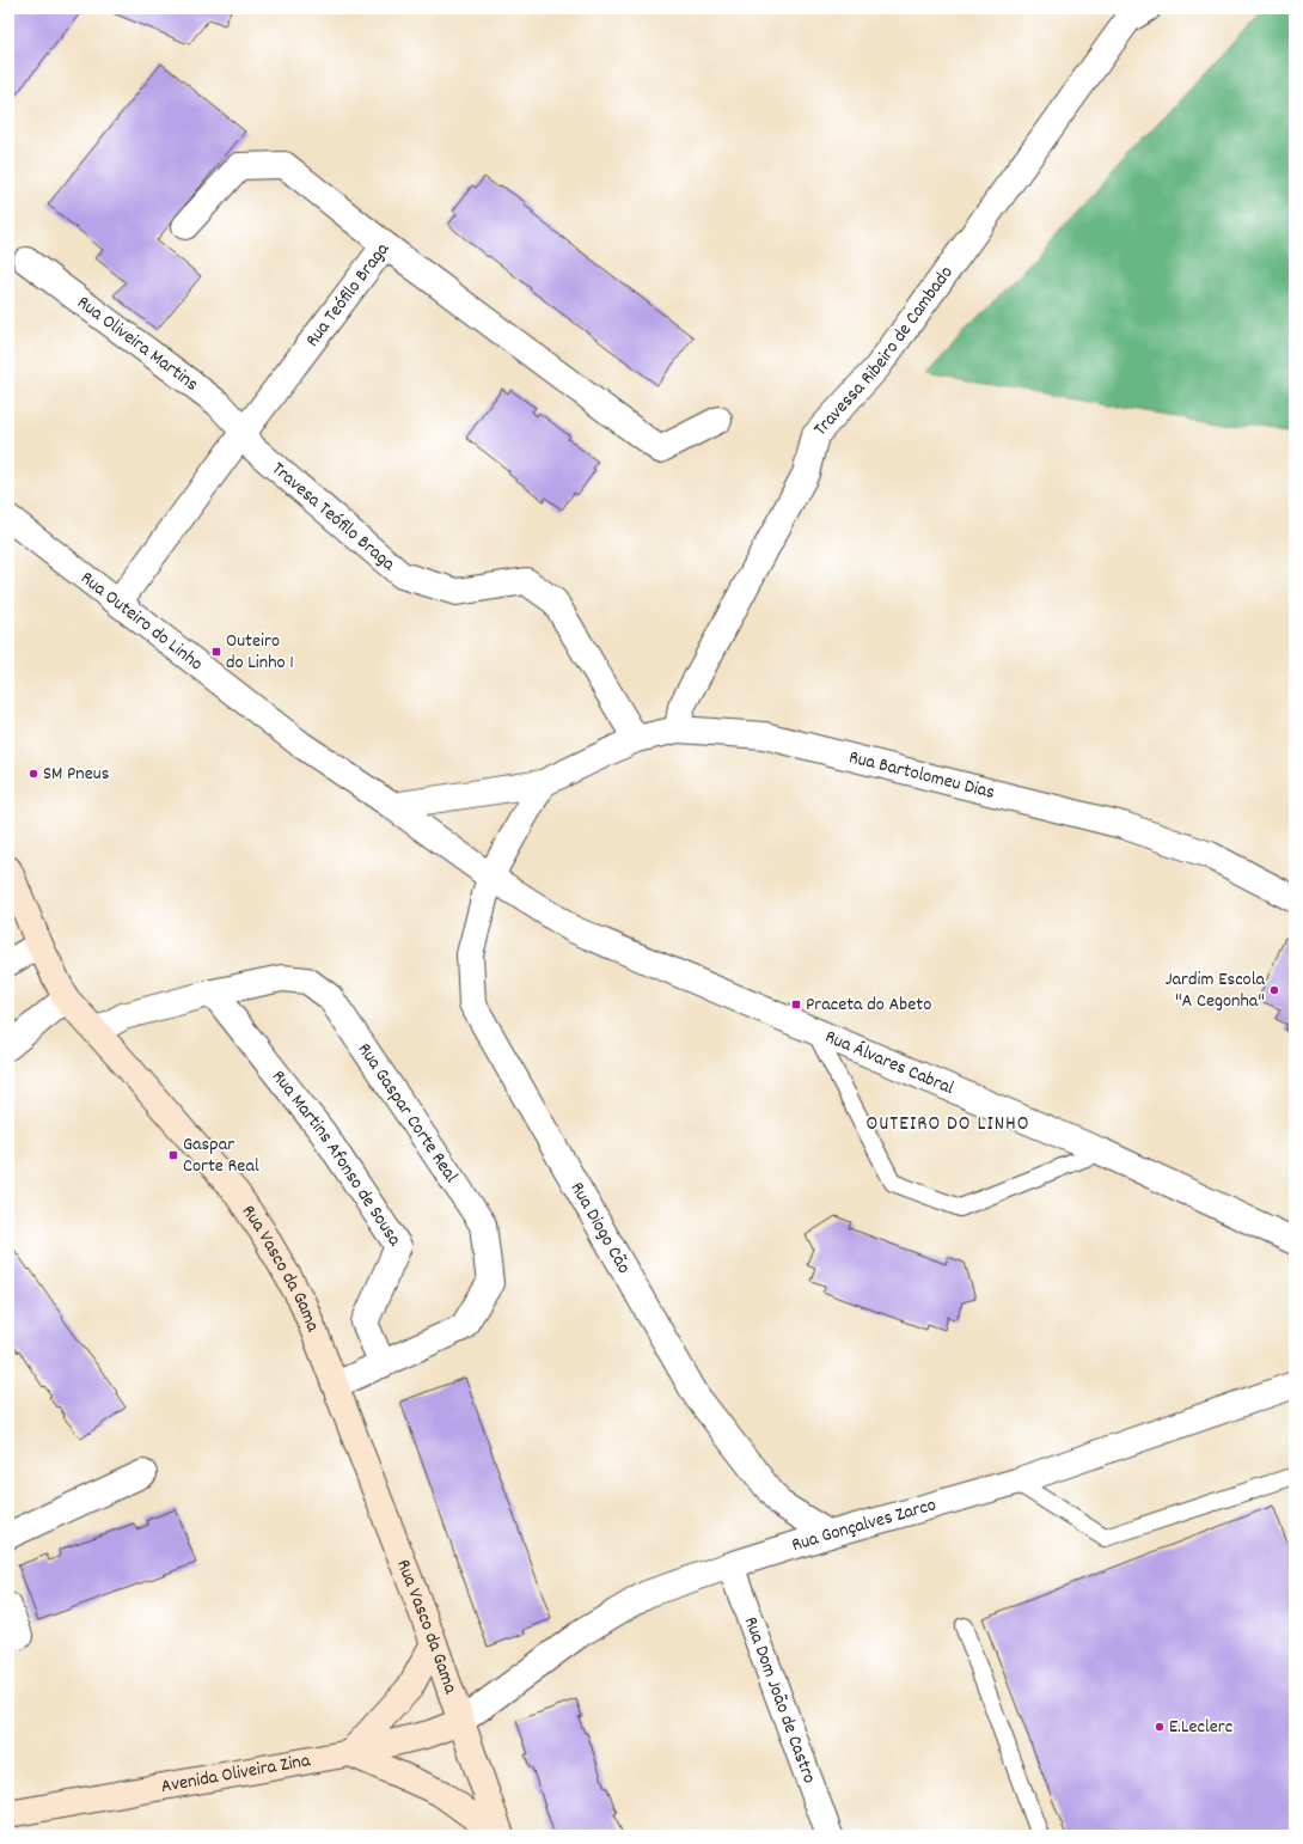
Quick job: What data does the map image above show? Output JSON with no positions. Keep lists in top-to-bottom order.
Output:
{
  "streets": {
    "street": [
      "Rua Teófilo Braga",
      "Rua Oliveira Martins",
      "Travessa Ribeiro de Cambado",
      "Travesa Teófilo Braga",
      "Rua Outeiro do Linho",
      "Rua Bartolomeu Dias",
      "Rua Álvares Cabral",
      "Rua Gaspar Corte Real",
      "Rua Martins Afonso de Sousa",
      "Rua Diogo Cão",
      "Rua Vasco da Gama",
      "Rua Gonçalves Zarco",
      "Rua Dom João de Castro",
      "Avenida Oliveira Zina"
    ]
  },
  "crossings": [
    ["Rua Teófilo Braga", "Rua Oliveira Martins"],
    ["Rua Teófilo Braga", "Travesa Teófilo Braga"],
    ["Rua Teófilo Braga", "Rua Outeiro do Linho"],
    ["Rua Oliveira Martins", "Travesa Teófilo Braga"],
    ["Travessa Ribeiro de Cambado", "Rua Bartolomeu Dias"],
    ["Travesa Teófilo Braga", "Rua Bartolomeu Dias"],
    ["Rua Outeiro do Linho", "Rua Bartolomeu Dias"],
    ["Rua Outeiro do Linho", "Rua Álvares Cabral"],
    ["Rua Outeiro do Linho", "Rua Diogo Cão"],
    ["Rua Bartolomeu Dias", "Rua Diogo Cão"],
    ["Rua Álvares Cabral", "Rua Diogo Cão"],
    ["Rua Gaspar Corte Real", "Rua Martins Afonso de Sousa"],
    ["Rua Gaspar Corte Real", "Rua Vasco da Gama"],
    ["Rua Diogo Cão", "Rua Gonçalves Zarco"],
    ["Rua Vasco da Gama", "Rua Gonçalves Zarco"],
    ["Rua Vasco da Gama", "Avenida Oliveira Zina"],
    ["Rua Gonçalves Zarco", "Rua Dom João de Castro"],
    ["Rua Gonçalves Zarco", "Avenida Oliveira Zina"]
  ],
  "districts": ["OUTEIRO DO LINHO"],
  "places": {
    "transit": ["Outeiro do Linho 1", "Praceta do Abeto", "Gaspar Corte Real"],
    "other": ["SM Pneus", "Jardim Escola \"A Cegonha\"", "E.Leclerc"]
  }
}
